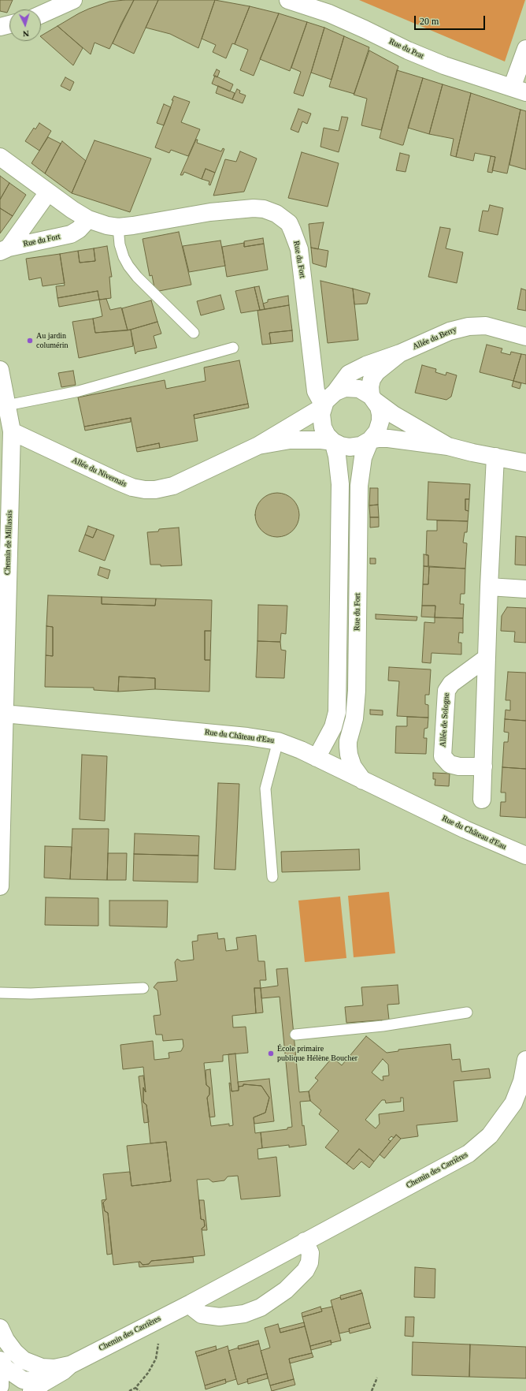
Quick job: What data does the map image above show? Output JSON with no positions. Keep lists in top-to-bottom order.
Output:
{
  "streets": {
    "street": [
      "Rue du Prat",
      "Rue du Fort",
      "Allée du Berry",
      "Allée du Nivernais",
      "Chemin de Millassis",
      "Allée de Sologne",
      "Rue du Château d'Eau",
      "Chemin des Carrières"
    ]
  },
  "crossings": [
    ["Rue du Fort", "Allée du Berry"],
    ["Rue du Fort", "Allée du Nivernais"],
    ["Rue du Fort", "Rue du Château d'Eau"],
    ["Allée du Berry", "Allée du Nivernais"],
    ["Allée du Nivernais", "Chemin de Millassis"],
    ["Chemin de Millassis", "Rue du Château d'Eau"]
  ],
  "places": ["Au jardin columérin", "École primaire publique Hélène Boucher"],
  "scale_bar": "20 m",
  "north": "bottom"
}
